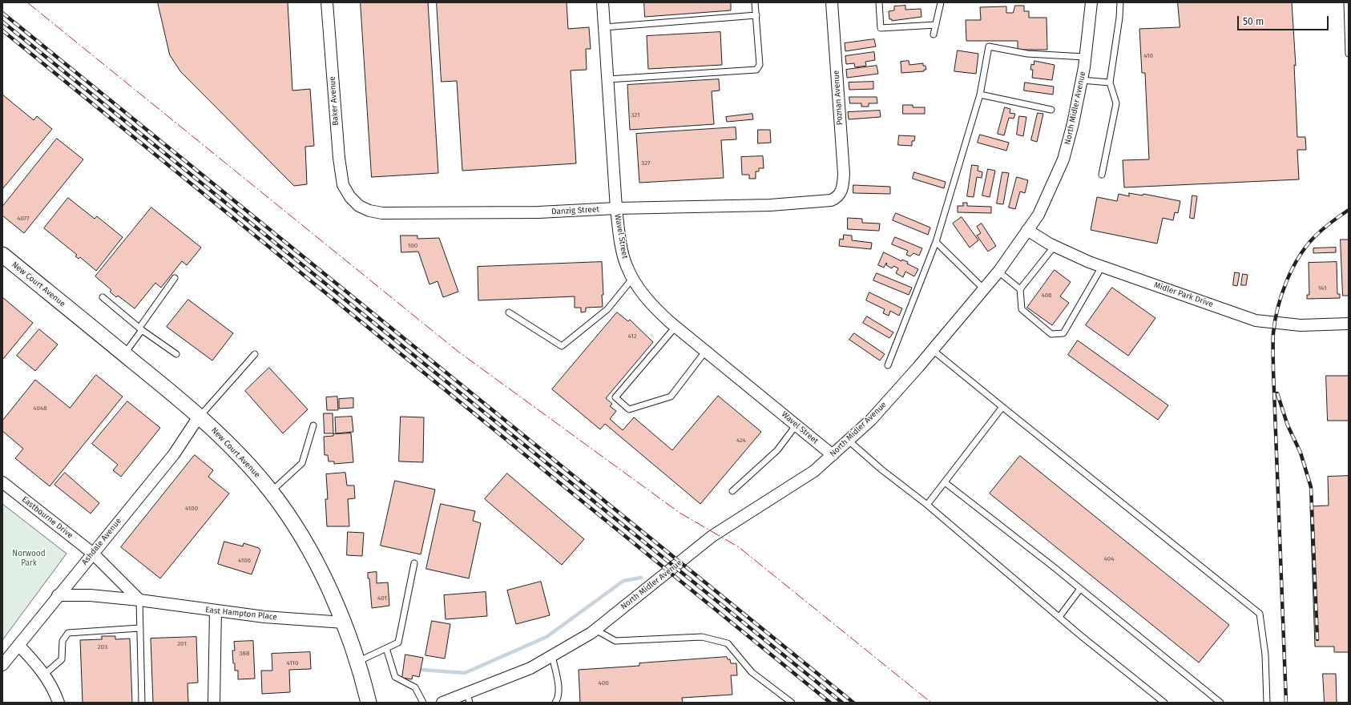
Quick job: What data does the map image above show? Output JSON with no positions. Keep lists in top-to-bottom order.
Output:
{
  "streets": {
    "main road": ["New Court Avenue"],
    "street": [
      "Poznan Avenue",
      "Baker Avenue",
      "North Midler Avenue",
      "Danzig Street",
      "Wavel Street",
      "Midler Park Drive",
      "Eastbourne Drive",
      "Ashdale Avenue",
      "East Hampton Place"
    ]
  },
  "crossings": [
    ["Poznan Avenue", "Danzig Street"],
    ["Baker Avenue", "Danzig Street"],
    ["North Midler Avenue", "Wavel Street"],
    ["North Midler Avenue", "Midler Park Drive"],
    ["Danzig Street", "Wavel Street"],
    ["New Court Avenue", "Ashdale Avenue"],
    ["New Court Avenue", "East Hampton Place"],
    ["Eastbourne Drive", "Ashdale Avenue"],
    ["Ashdale Avenue", "East Hampton Place"]
  ],
  "parks": ["Norwood Park"],
  "house_numbers": [
    "410",
    "321",
    "327",
    "4077",
    "100",
    "141",
    "406",
    "412",
    "4048",
    "424",
    "4100",
    "404",
    "4106",
    "401",
    "201",
    "203",
    "388",
    "4110",
    "400"
  ],
  "scale_bar": "50 m"
}
